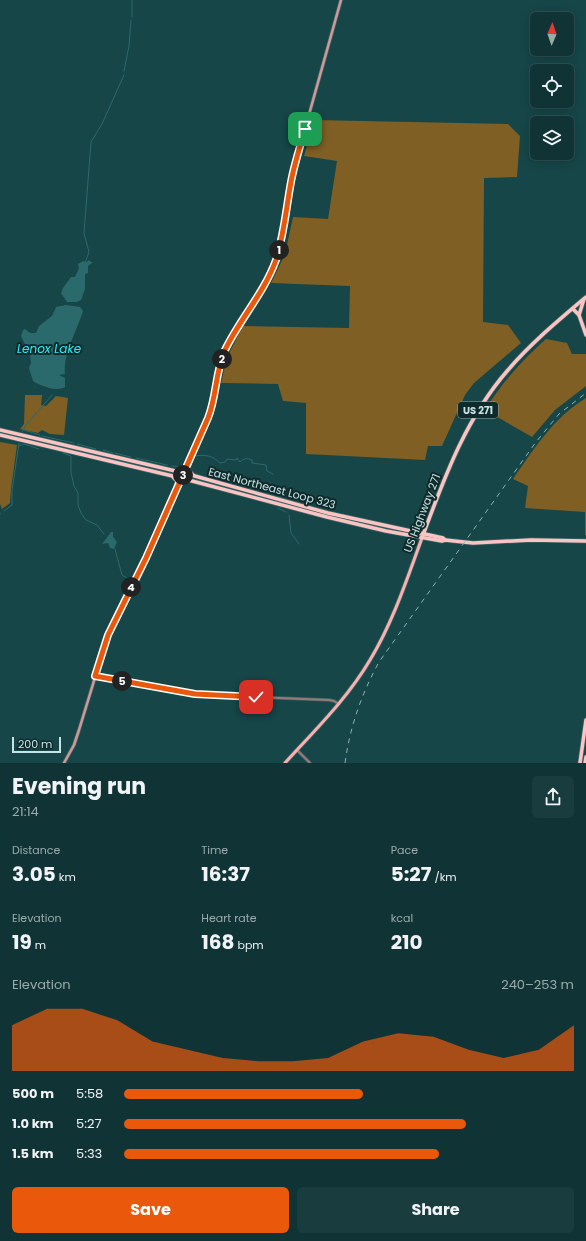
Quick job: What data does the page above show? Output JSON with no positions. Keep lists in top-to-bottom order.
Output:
{
  "streets": {
    "highway": ["US 271", "East Northeast Loop 323", "US Highway 271"]
  },
  "crossings": [
    ["US 271", "US Highway 271"],
    ["East Northeast Loop 323", "US Highway 271"]
  ],
  "water": ["Lenox Lake"],
  "scale_bar": "200 m",
  "north": "top",
  "page": {
    "pins": [
      "1",
      "2",
      "3",
      "4",
      "5"
    ],
    "scale": "200 m",
    "heading": ["Evening run", "21:14"],
    "stats": [
      ["Distance", "3.05 km"],
      ["Time", "16:37"],
      ["Pace", "5:27 /km"],
      ["Elevation", "19 m"],
      ["Heart rate", "168 bpm"],
      ["kcal", "210"]
    ],
    "chart": ["Elevation", "240–253 m"],
    "list": [
      {
        "name": "500 m",
        "note": "5:58"
      },
      {
        "name": "1.0 km",
        "note": "5:27"
      },
      {
        "name": "1.5 km",
        "note": "5:33"
      }
    ],
    "buttons": ["Save", "Share"]
  }
}
